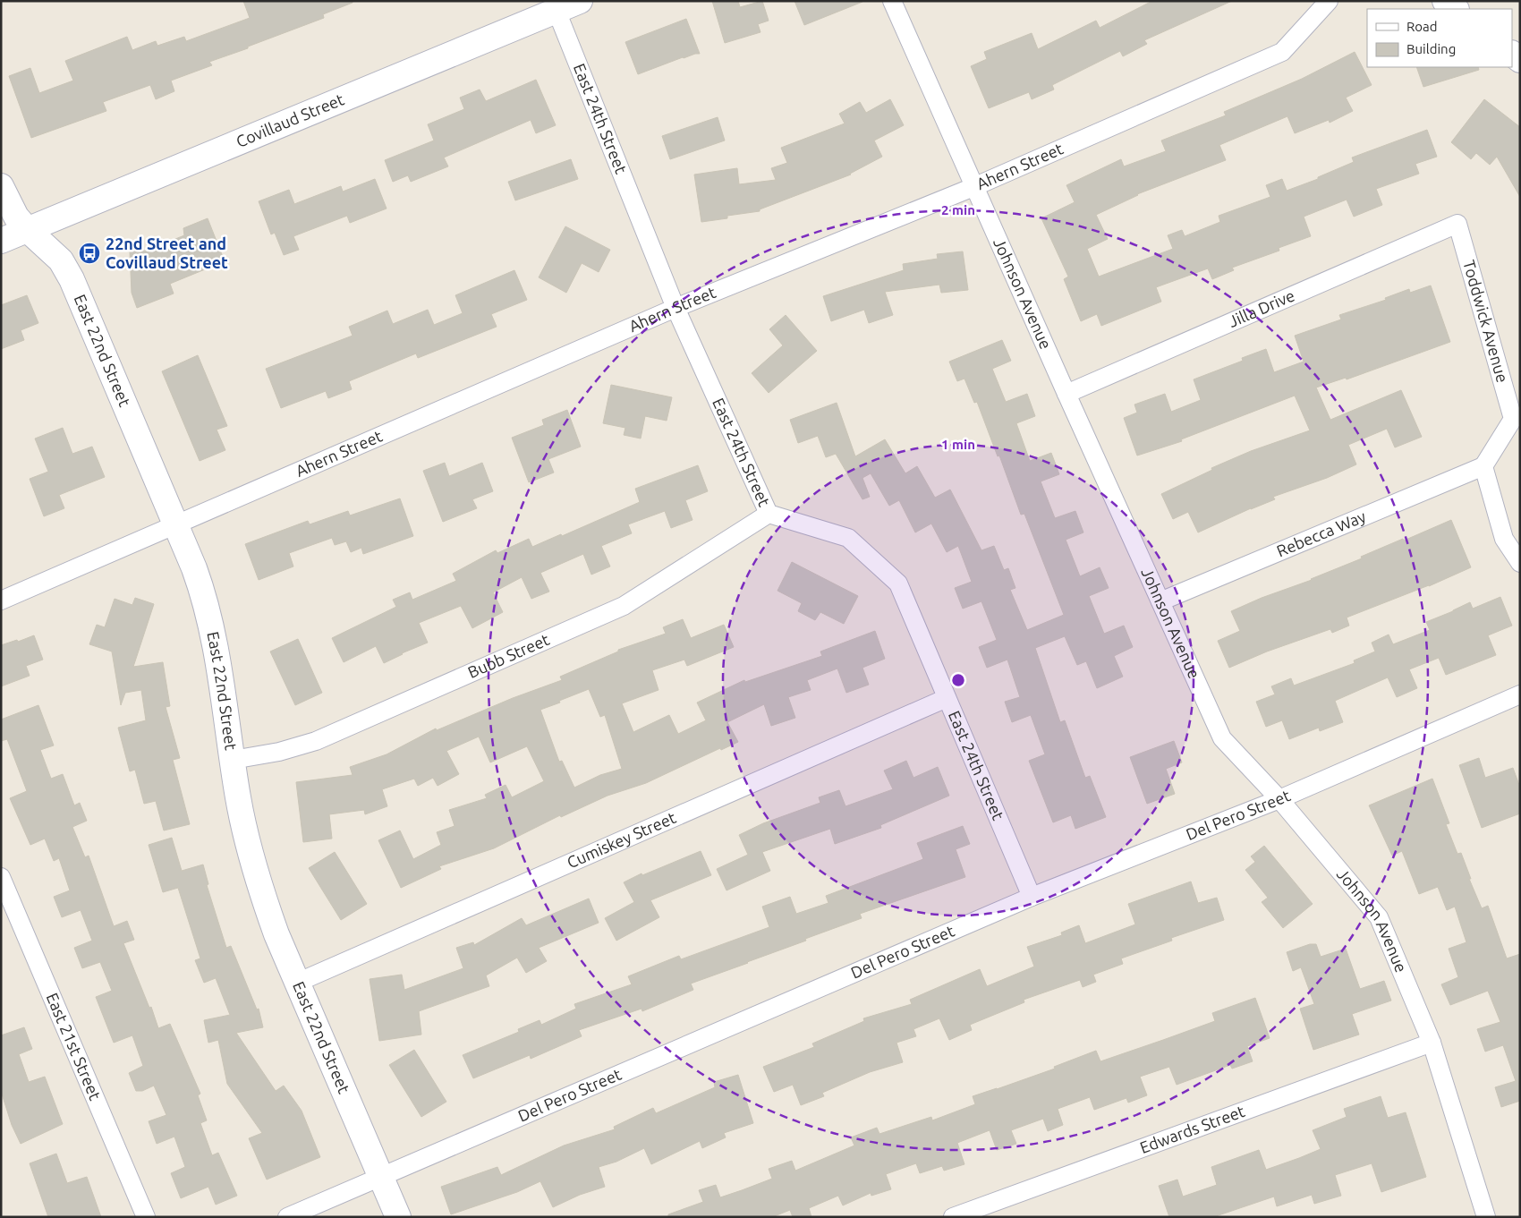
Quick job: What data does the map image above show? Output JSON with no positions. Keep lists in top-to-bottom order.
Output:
{
  "streets": {
    "street": [
      "East 24th Street",
      "Covillaud Street",
      "Ahern Street",
      "Johnson Avenue",
      "Jilla Drive",
      "Toddwick Avenue",
      "East 22nd Street",
      "Rebecca Way",
      "Bubb Street",
      "Del Pero Street",
      "Cumiskey Street",
      "East 21st Street",
      "Edwards Street"
    ]
  },
  "crossings": [
    ["East 24th Street", "Covillaud Street"],
    ["East 24th Street", "Ahern Street"],
    ["East 24th Street", "Bubb Street"],
    ["East 24th Street", "Del Pero Street"],
    ["East 24th Street", "Cumiskey Street"],
    ["Covillaud Street", "East 22nd Street"],
    ["Ahern Street", "Johnson Avenue"],
    ["Ahern Street", "East 22nd Street"],
    ["Johnson Avenue", "Jilla Drive"],
    ["Johnson Avenue", "Rebecca Way"],
    ["Johnson Avenue", "Del Pero Street"],
    ["Johnson Avenue", "Edwards Street"],
    ["Jilla Drive", "Toddwick Avenue"],
    ["Toddwick Avenue", "Rebecca Way"],
    ["East 22nd Street", "Bubb Street"],
    ["East 22nd Street", "Del Pero Street"],
    ["East 22nd Street", "Cumiskey Street"]
  ],
  "places": {
    "bus stop": ["22nd Street and Covillaud Street"]
  },
  "legend": ["Road", "Building"],
  "rings": ["2 min", "1 min"]
}
